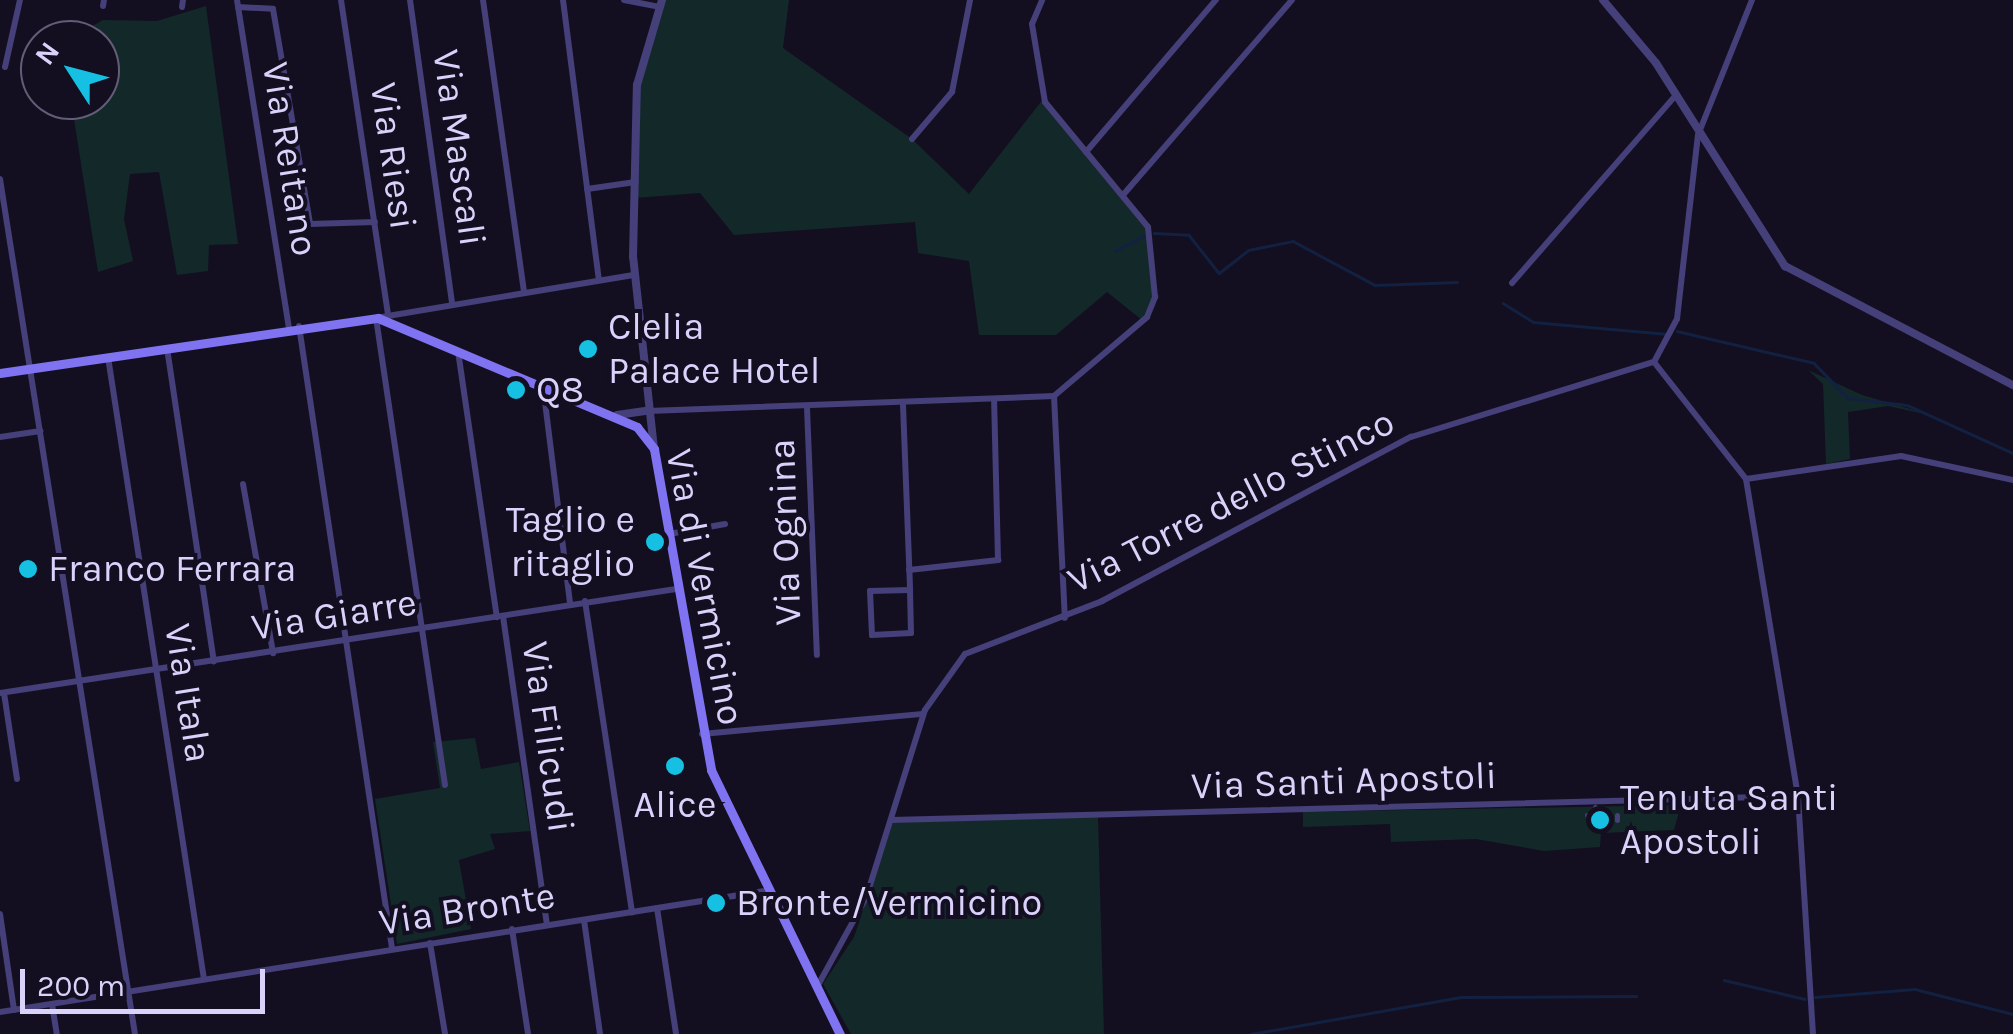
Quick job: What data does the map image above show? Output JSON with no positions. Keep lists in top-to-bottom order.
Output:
{
  "streets": {
    "main road": ["Via di Vermicino"],
    "street": [
      "Via Mascali",
      "Via Riesi",
      "Via Reitano",
      "Via Torre dello Stinco",
      "Via Ognina",
      "Via Giarre",
      "Via Itala",
      "Via Filicudi",
      "Via Santi Apostoli",
      "Via Bronte"
    ]
  },
  "crossings": [
    ["Via Riesi", "Via di Vermicino"],
    ["Via Reitano", "Via di Vermicino"],
    ["Via Reitano", "Via Giarre"],
    ["Via Reitano", "Via Bronte"],
    ["Via Torre dello Stinco", "Via di Vermicino"],
    ["Via Torre dello Stinco", "Via Santi Apostoli"],
    ["Via di Vermicino", "Via Giarre"],
    ["Via di Vermicino", "Via Itala"],
    ["Via di Vermicino", "Via Filicudi"],
    ["Via di Vermicino", "Via Bronte"],
    ["Via Giarre", "Via Itala"],
    ["Via Giarre", "Via Filicudi"],
    ["Via Itala", "Via Bronte"],
    ["Via Filicudi", "Via Bronte"]
  ],
  "places": [
    "Clelia Palace Hotel",
    "Q8",
    "Taglio e ritaglio",
    "Franco Ferrara",
    "Alice",
    "Tenuta Santi Apostoli",
    "Bronte/Vermicino"
  ],
  "scale_bar": "200 m",
  "north": "top left"
}
